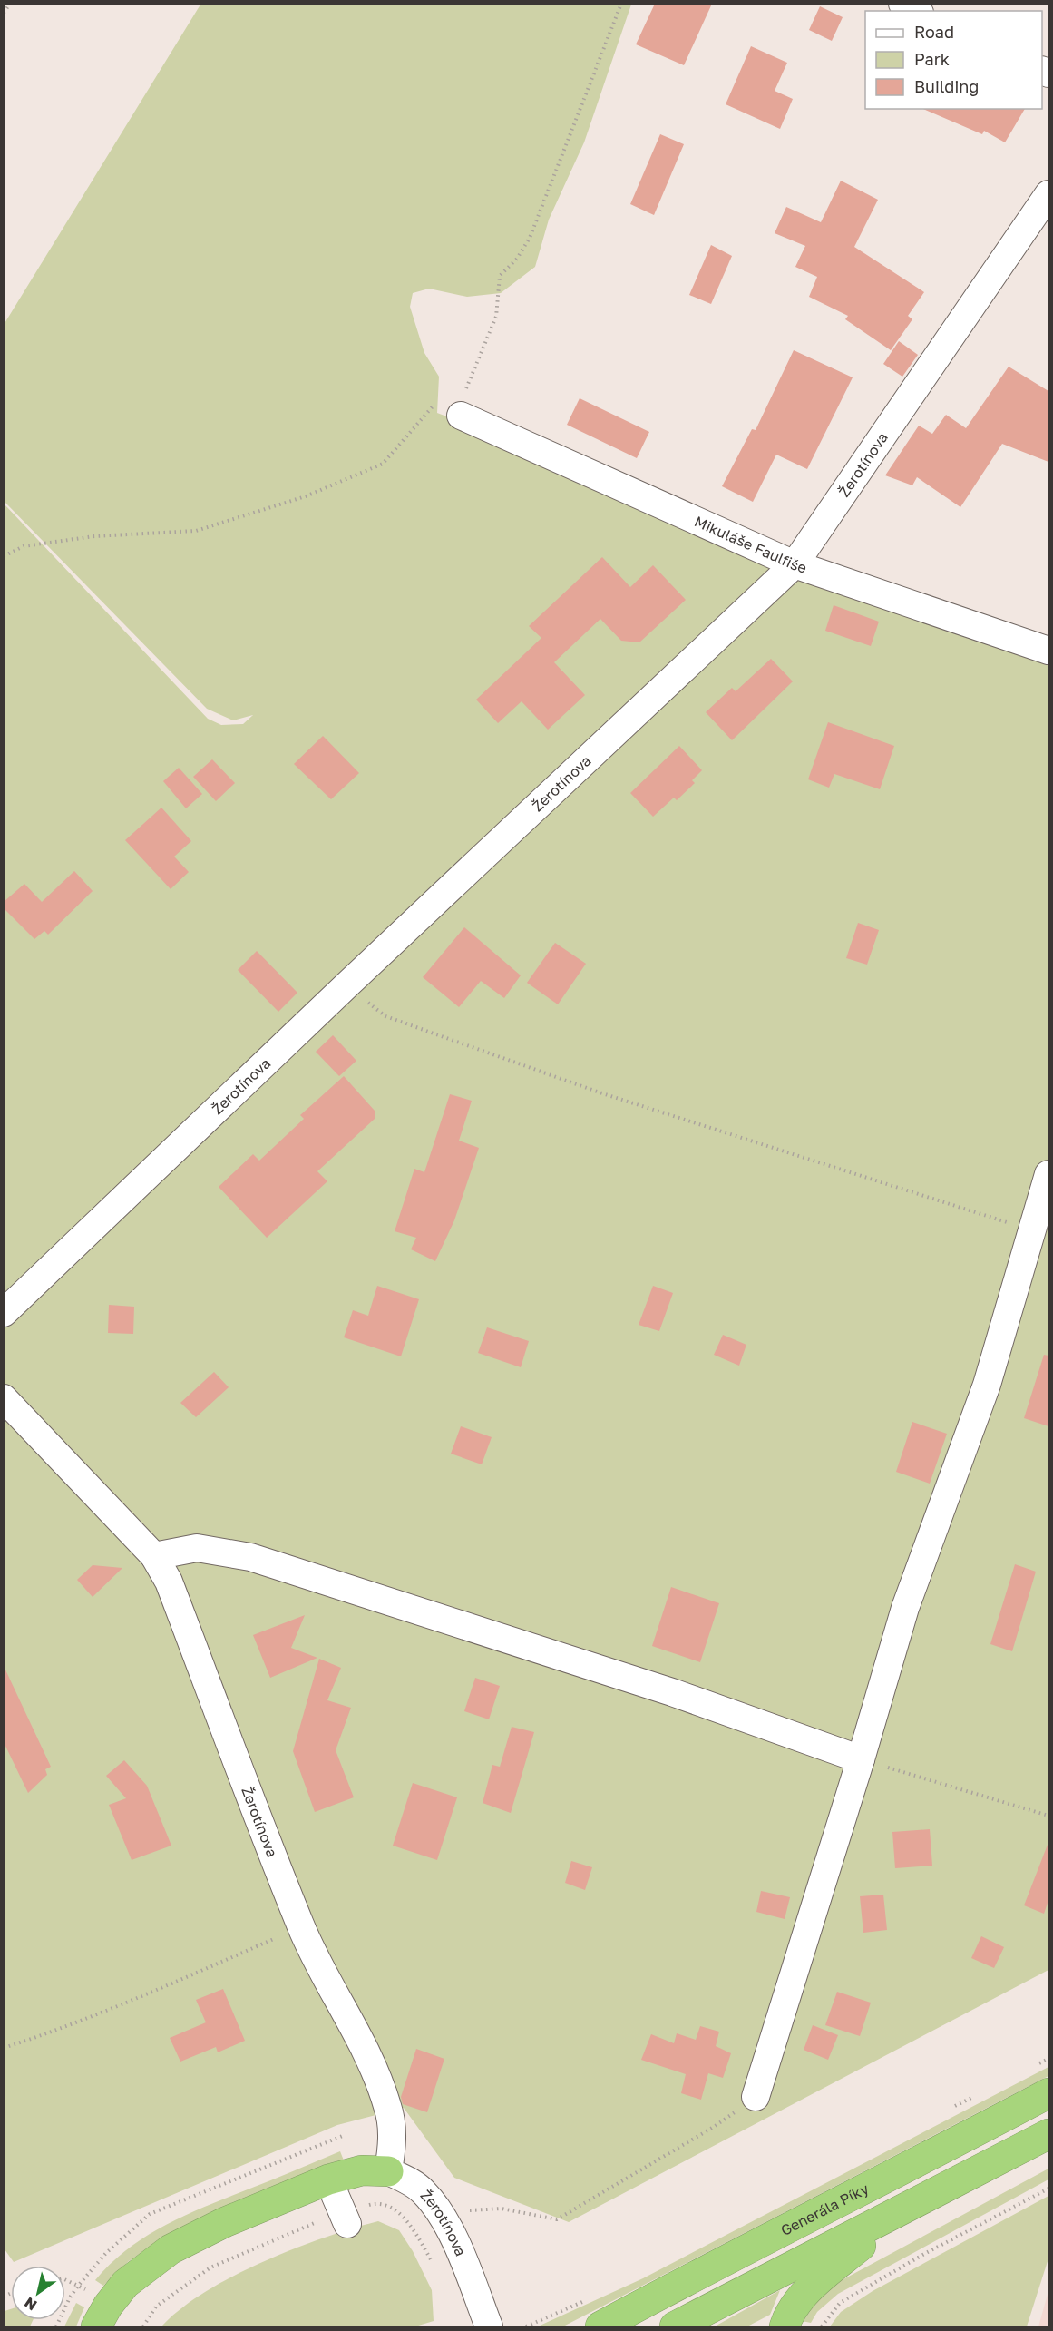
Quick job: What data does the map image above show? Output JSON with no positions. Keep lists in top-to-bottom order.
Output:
{
  "streets": {
    "highway": ["Generála Píky"],
    "street": ["Žerotínova", "Mikuláše Faulfiše"]
  },
  "crossings": [
    ["Žerotínova", "Mikuláše Faulfiše"]
  ],
  "legend": ["Road", "Park", "Building"],
  "north": "bottom left"
}
